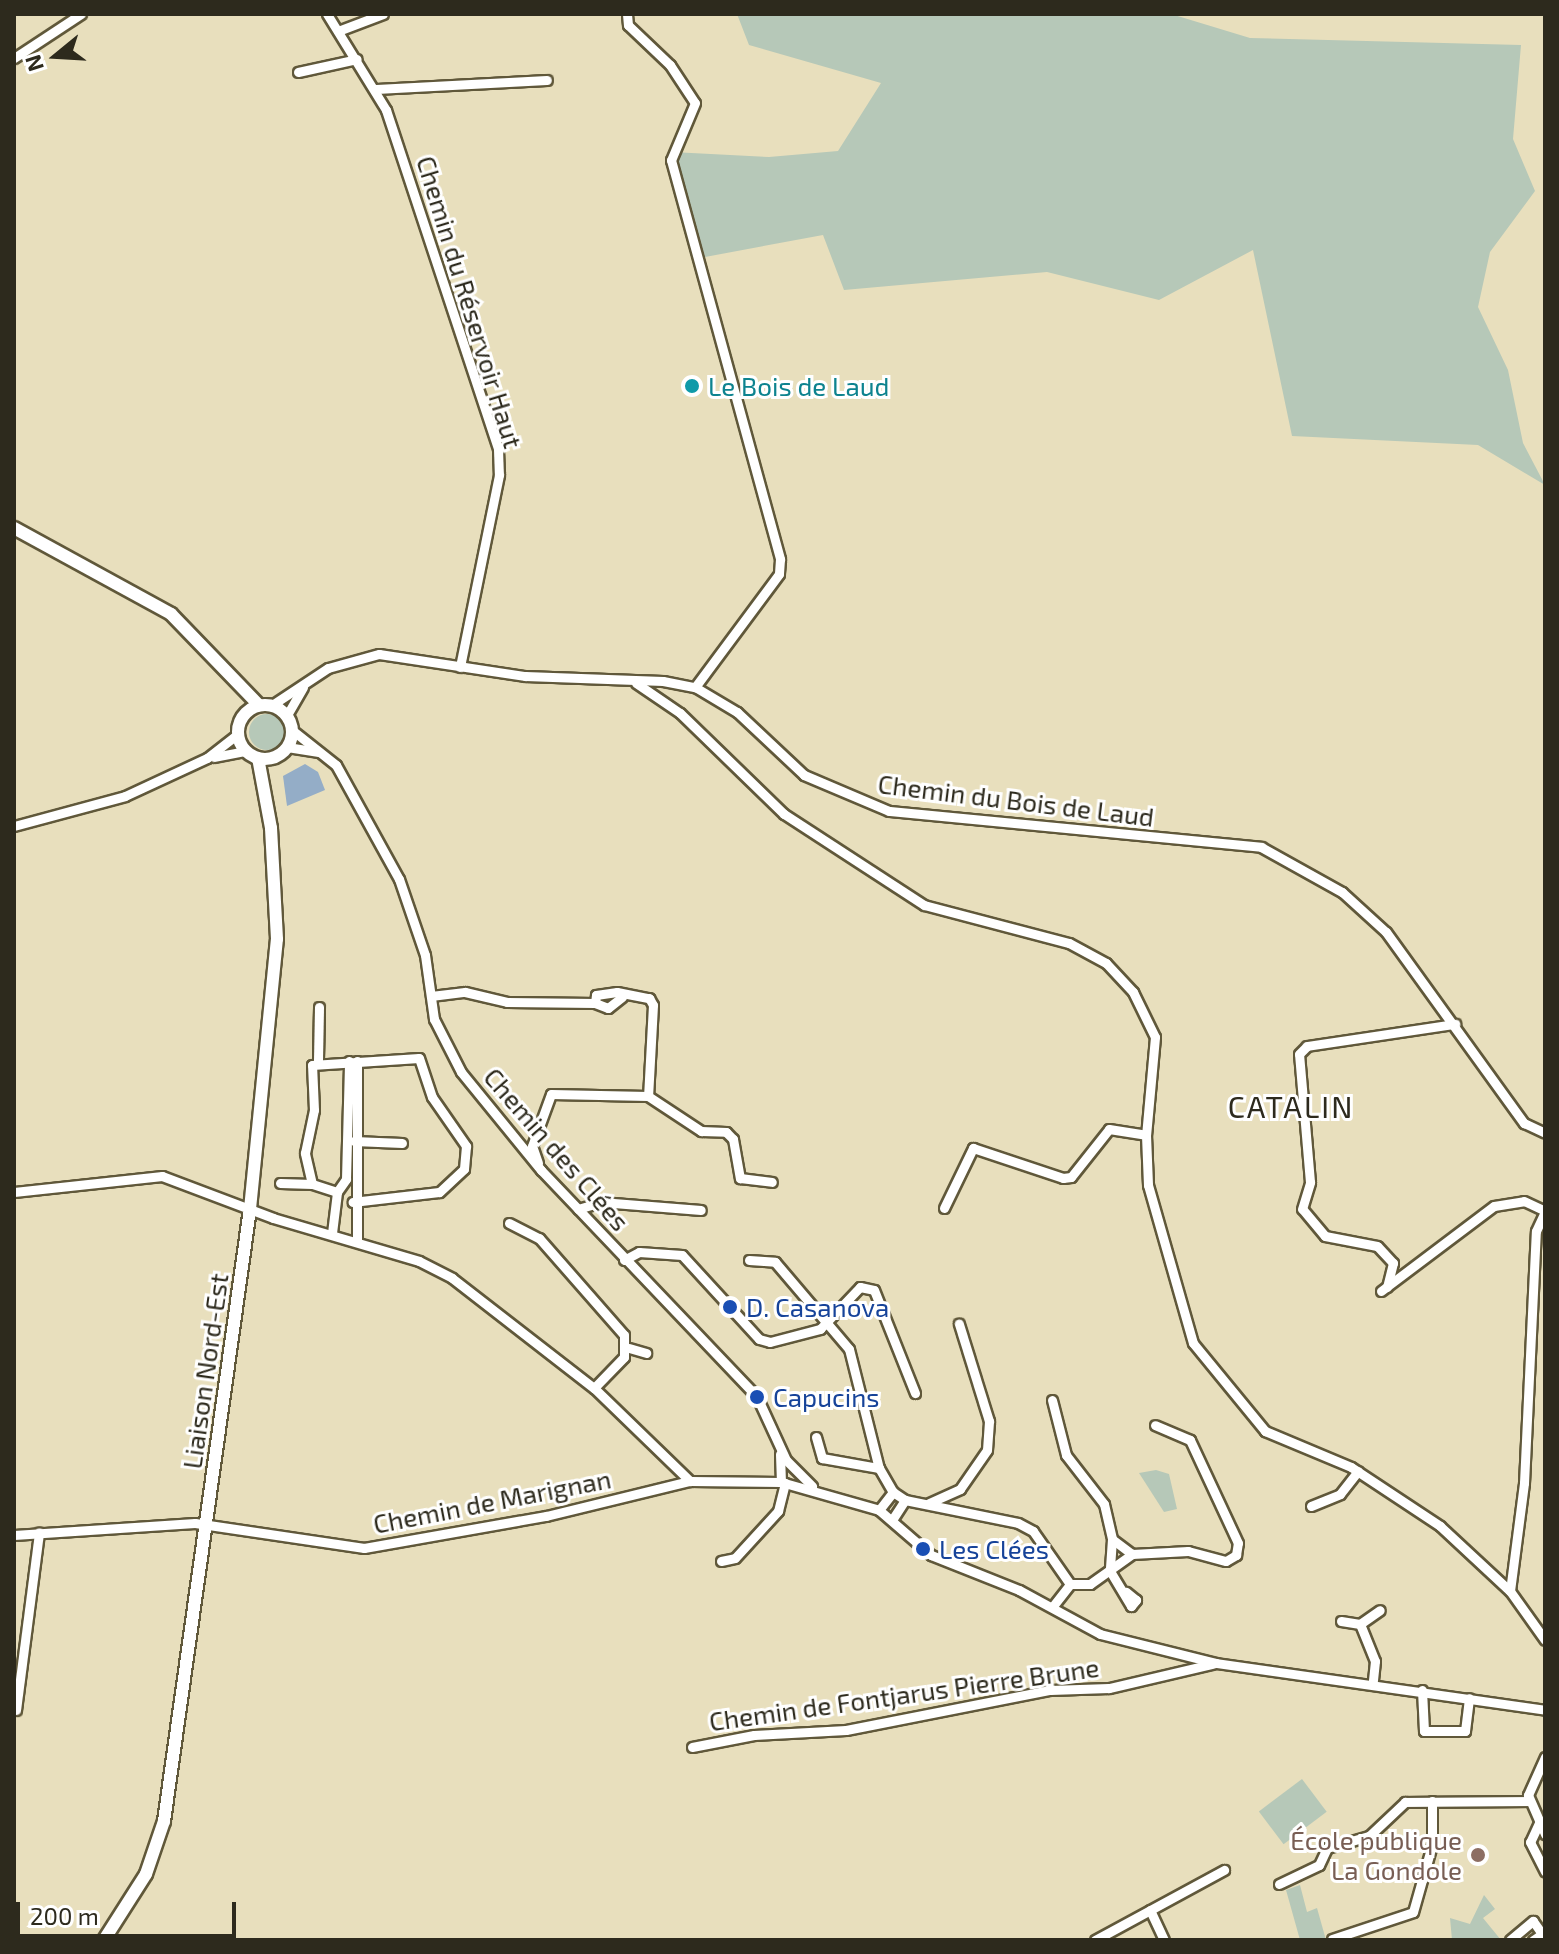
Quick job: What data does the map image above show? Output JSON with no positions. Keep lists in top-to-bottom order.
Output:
{
  "streets": {
    "main road": ["Liaison Nord-Est"],
    "street": [
      "Chemin du Réservoir Haut",
      "Chemin du Bois de Laud",
      "Chemin des Clées",
      "Chemin de Marignan",
      "Chemin de Fontjarus Pierre Brune"
    ]
  },
  "crossings": [
    ["Chemin du Réservoir Haut", "Chemin du Bois de Laud"],
    ["Chemin du Bois de Laud", "Chemin des Clées"],
    ["Chemin du Bois de Laud", "Liaison Nord-Est"],
    ["Chemin des Clées", "Liaison Nord-Est"],
    ["Chemin des Clées", "Chemin de Marignan"],
    ["Liaison Nord-Est", "Chemin de Marignan"]
  ],
  "districts": ["CATALIN"],
  "places": [
    "Le Bois de Laud",
    "D. Casanova",
    "Capucins",
    "Les Clées",
    "École publique La Gondole"
  ],
  "scale_bar": "200 m",
  "north": "left"
}
